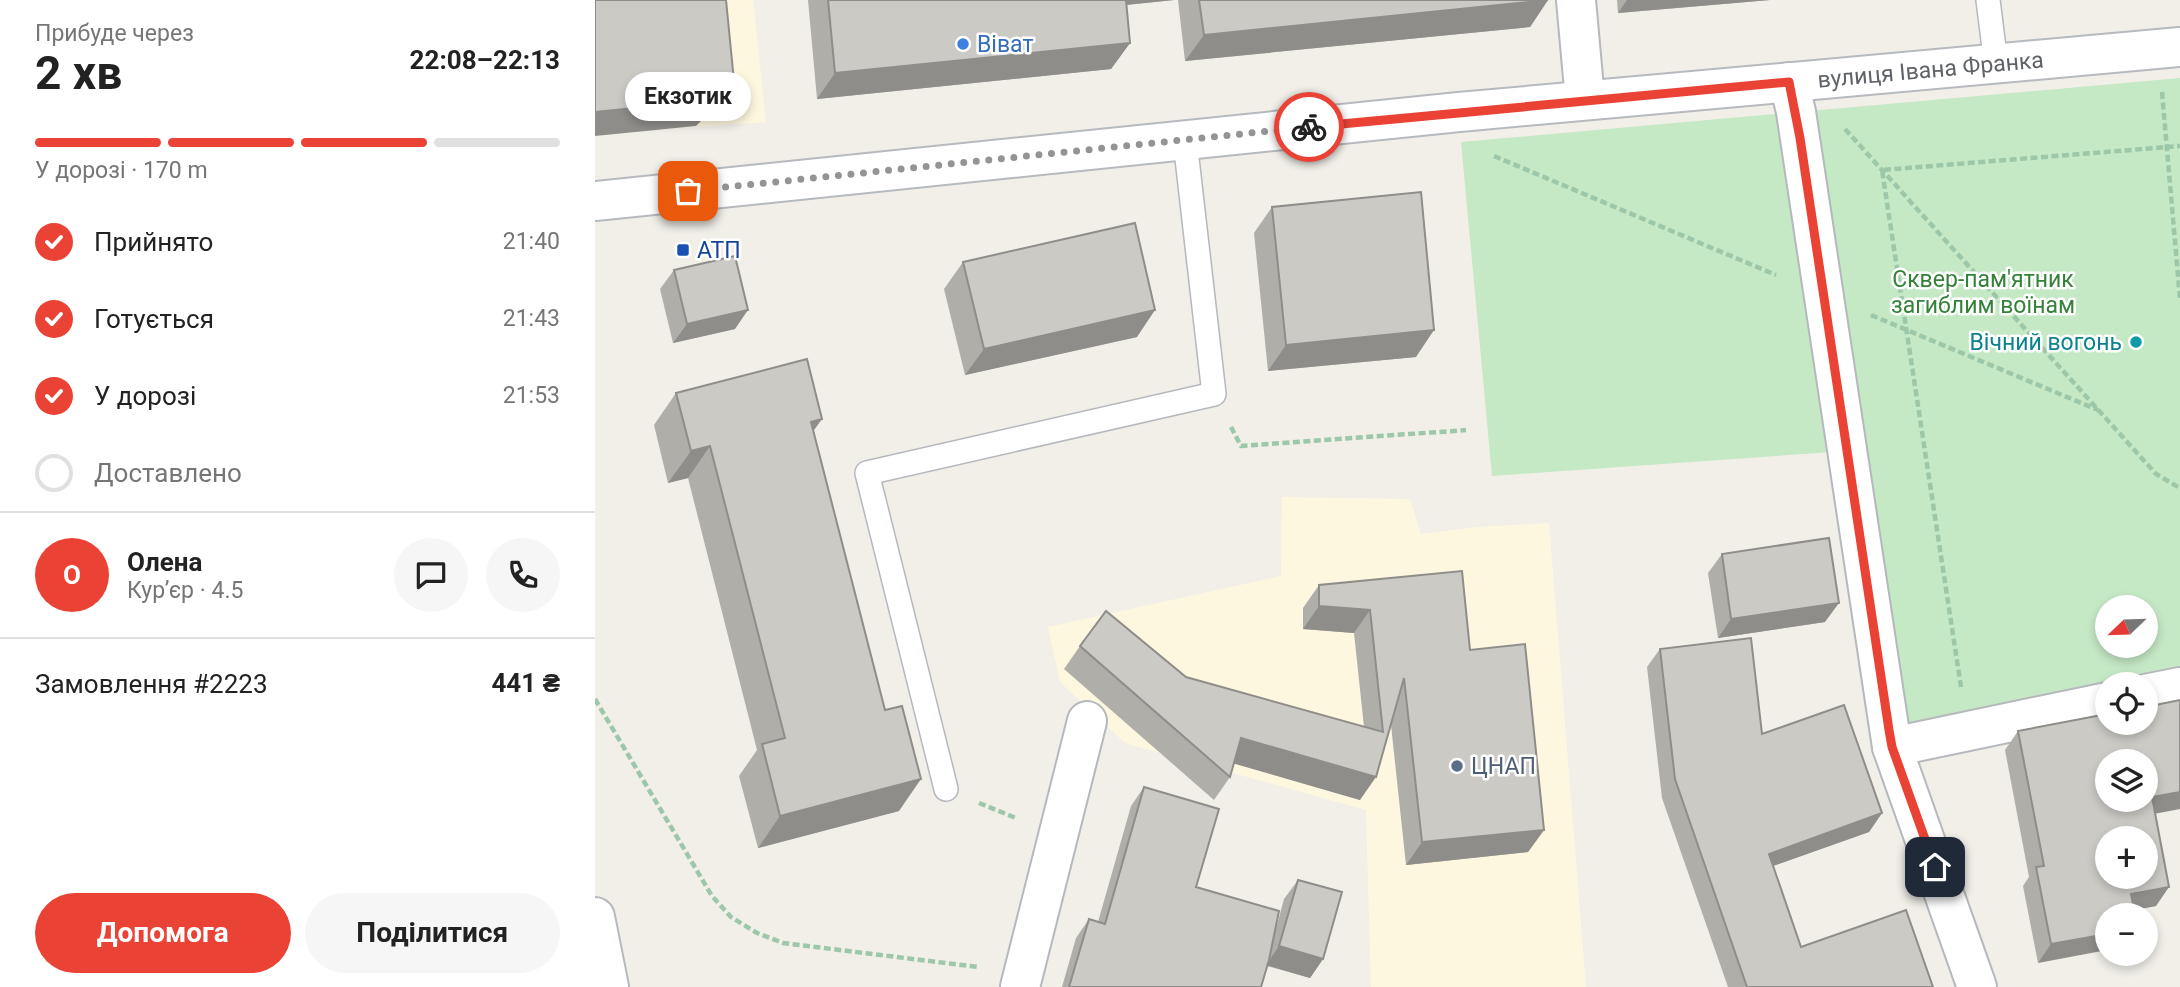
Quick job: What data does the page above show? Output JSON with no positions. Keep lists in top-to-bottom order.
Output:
{
  "streets": {
    "street": ["вулиця Івана Франка"]
  },
  "parks": ["Сквер-пам'ятник загиблим воїнам"],
  "places": {
    "other": [
      "Віват",
      "Екзотик",
      "Вічний вогонь",
      "ЦНАП"
    ],
    "transit": ["АТП"]
  },
  "north": "bottom left",
  "page": {
    "heading": ["2 хв", "Прибуде через", "22:08–22:13"],
    "panel": [
      "Олена",
      "Кур’єр · 4.5",
      "Замовлення #2223",
      "441 ₴"
    ],
    "bubble": "Екзотик",
    "bar": "У дорозі · 170 m",
    "list": [
      ["Прийнято", "21:40"],
      ["Готується", "21:43"],
      ["У дорозі", "21:53"],
      "Доставлено"
    ],
    "round": "О",
    "map_buttons": ["+", "−"],
    "buttons": ["Допомога", "Поділитися"]
  }
}
